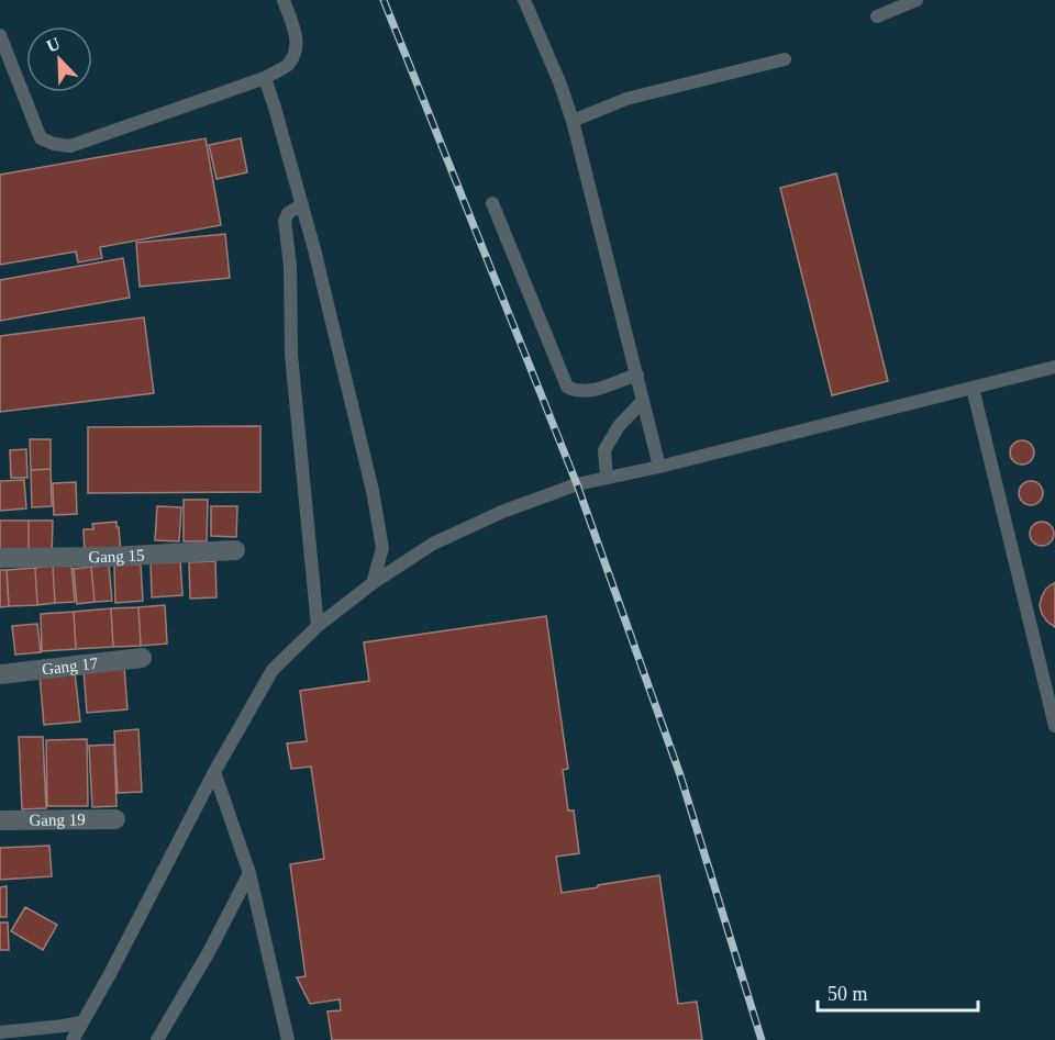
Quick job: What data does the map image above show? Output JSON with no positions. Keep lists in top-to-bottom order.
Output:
{
  "streets": {
    "street": ["Gang 15", "Gang 17", "Gang 19"]
  },
  "scale_bar": "50 m",
  "north": "top left"
}
